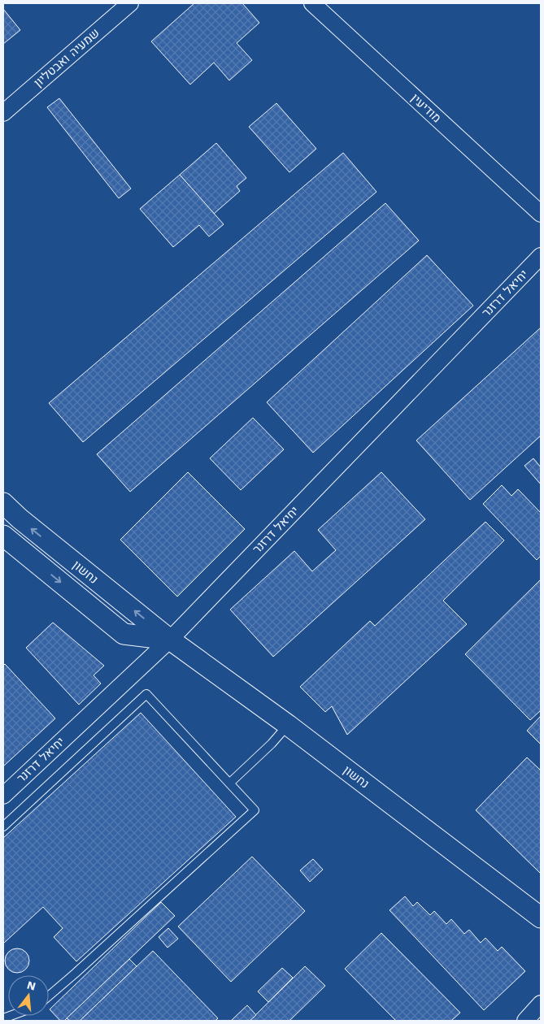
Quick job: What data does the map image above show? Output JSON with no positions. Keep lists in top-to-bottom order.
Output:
{
  "streets": {
    "street": [
      "שמעיה ואבטליון",
      "מודיעין",
      "יחיאל דרזנר",
      "נחשון"
    ]
  },
  "crossings": [
    ["יחיאל דרזנר", "נחשון"]
  ],
  "north": "top"
}
